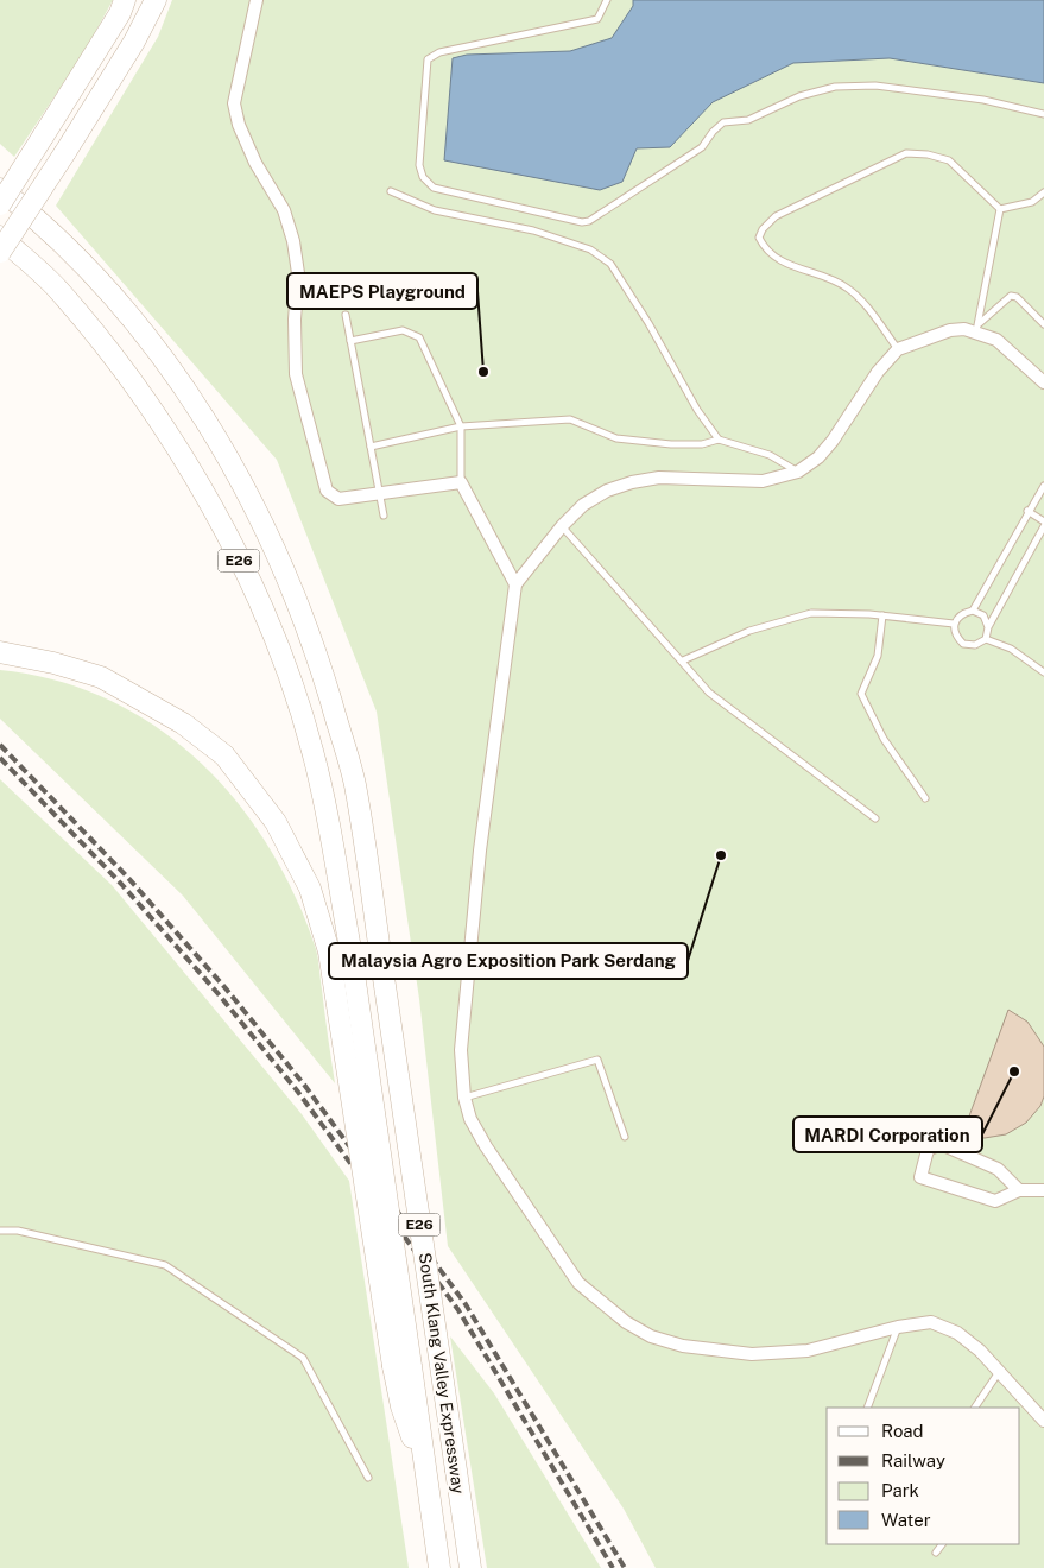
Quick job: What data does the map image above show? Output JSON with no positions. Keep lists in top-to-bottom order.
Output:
{
  "streets": {
    "highway": ["E26", "South Klang Valley Expressway"]
  },
  "places": ["MAEPS Playground", "Malaysia Agro Exposition Park Serdang", "MARDI Corporation"],
  "legend": [
    "Road",
    "Railway",
    "Park",
    "Water"
  ]
}
